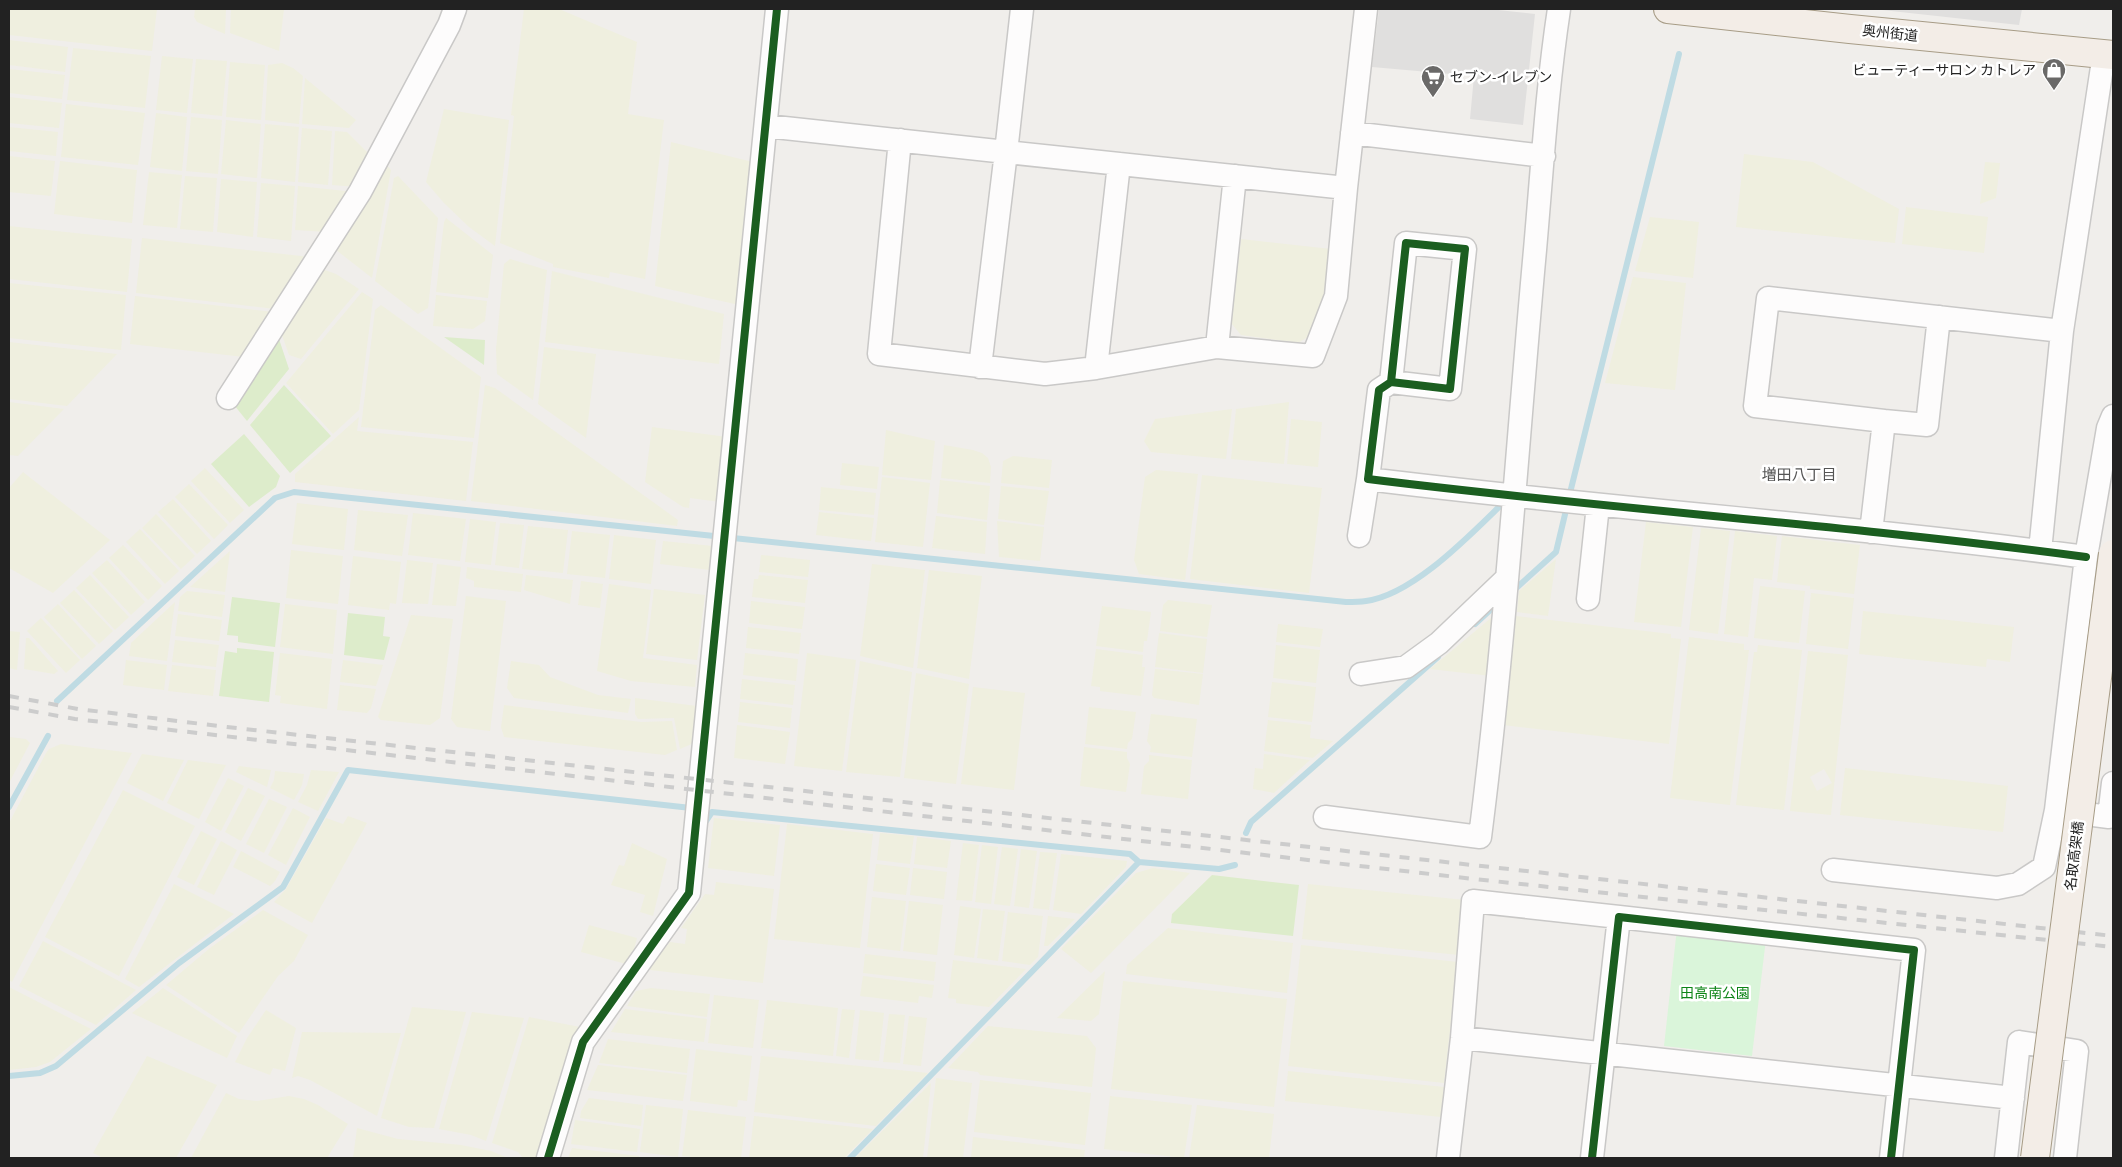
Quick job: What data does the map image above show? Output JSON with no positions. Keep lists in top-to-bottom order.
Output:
{
  "streets": {
    "main road": ["奥州街道", "名取高架橋"]
  },
  "districts": ["増田八丁目"],
  "parks": ["田高南公園"],
  "places": {
    "shop": ["ビューティーサロン カトレア"],
    "supermarket": ["セブン-イレブン"]
  }
}
